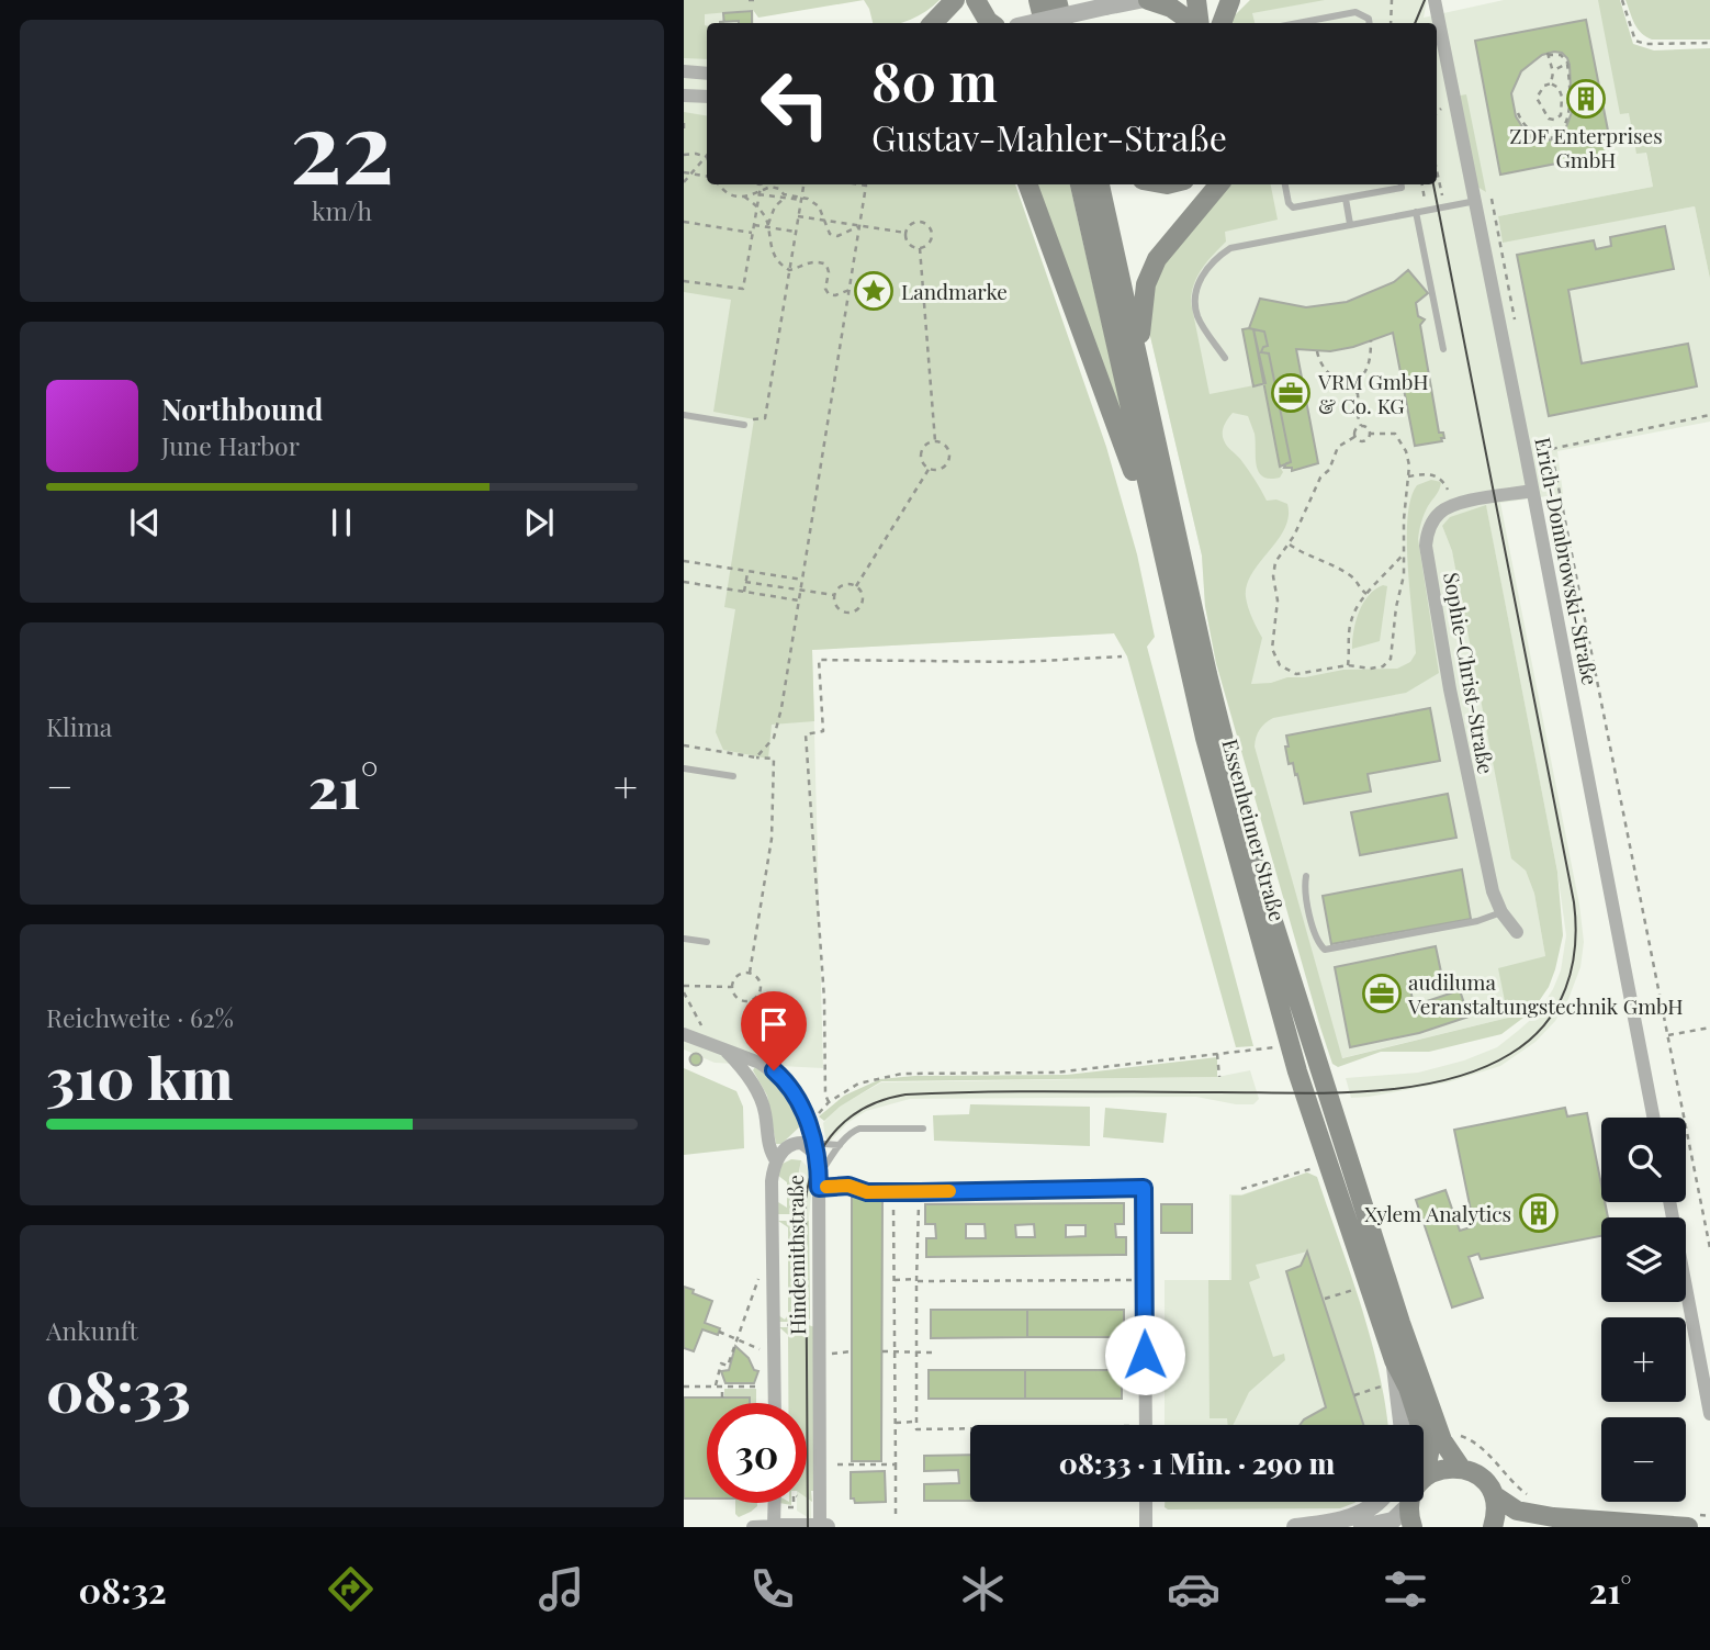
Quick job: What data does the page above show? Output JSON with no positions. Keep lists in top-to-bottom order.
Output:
{
  "streets": {
    "main road": ["Essenheimer Straße"],
    "street": ["Erich-Dombrowski-Straße", "Sophie-Christ-Straße", "Hindemithstraße"]
  },
  "crossings": [
    ["Erich-Dombrowski-Straße", "Sophie-Christ-Straße"]
  ],
  "places": {
    "building": ["ZDF Enterprises GmbH", "Xylem Analytics"],
    "place": ["Landmarke"],
    "office": ["VRM GmbH & Co. KG", "audiluma Veranstaltungstechnik GmbH"]
  },
  "page": {
    "tile": [
      ["22", "km/h"],
      "Klima",
      ["Reichweite · 62%", "310 km"],
      ["Ankunft", "08:33"]
    ],
    "turn": ["80 m", "Gustav-Mahler-Straße"],
    "song": ["Northbound", "June Harbor"],
    "heat": ["−", "21°", "+"],
    "map_buttons": ["+", "−"],
    "limit": "30",
    "trip": "08:33 · 1 Min. · 290 m",
    "tabs": ["08:32", "21°"]
  }
}
